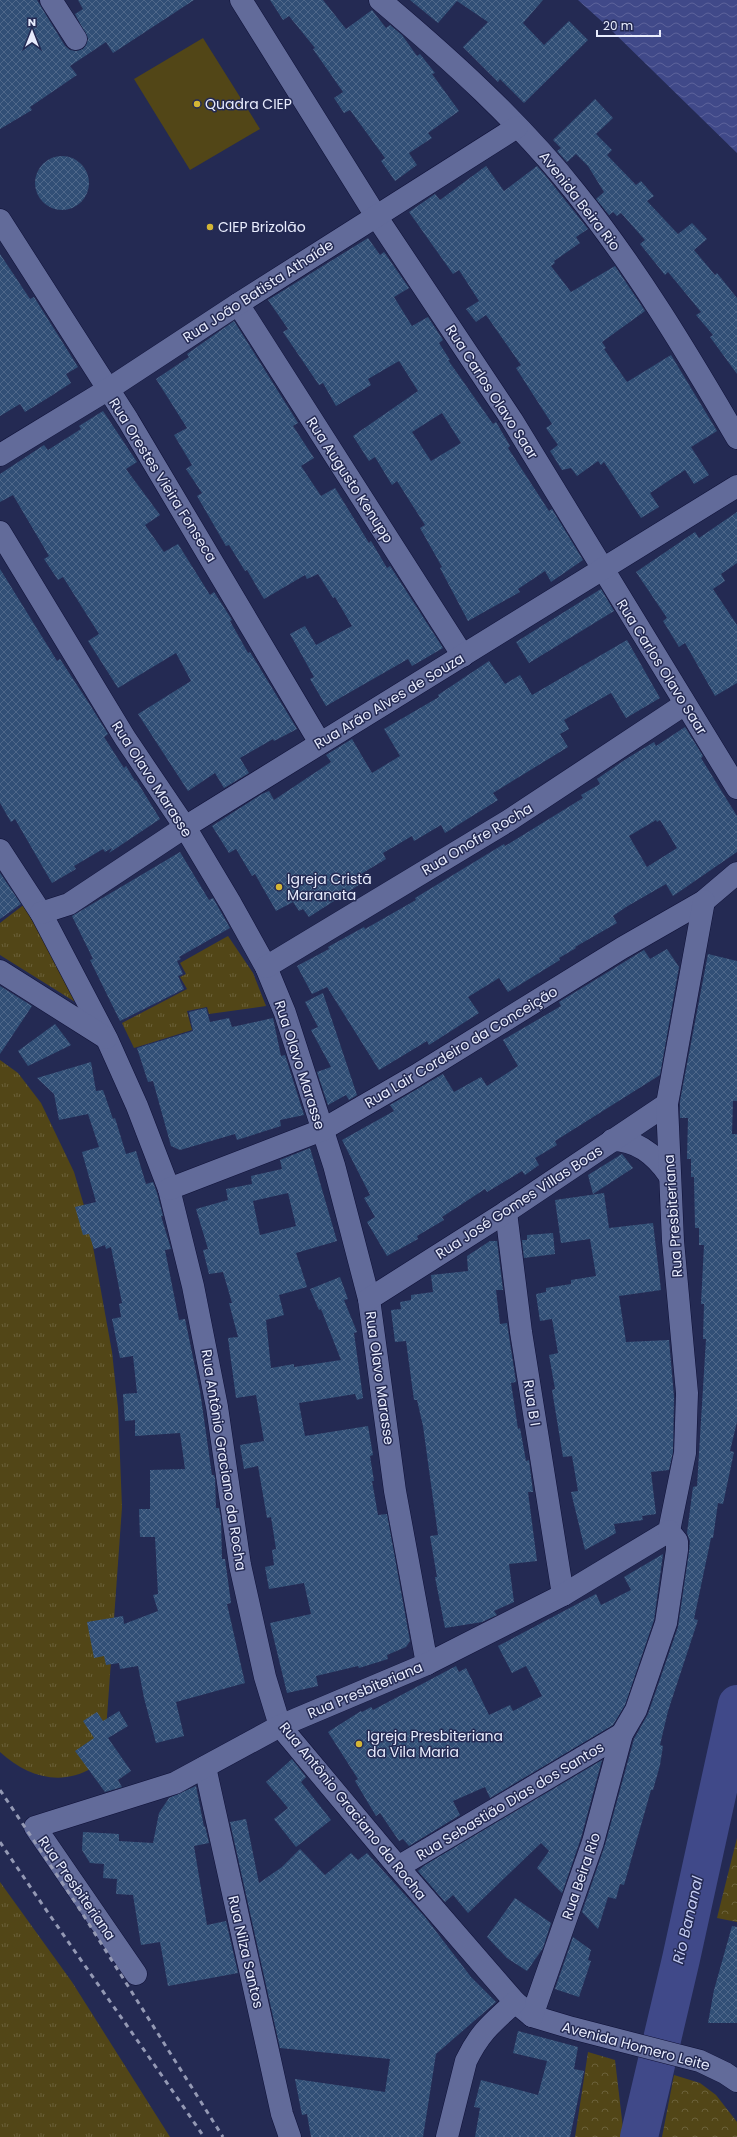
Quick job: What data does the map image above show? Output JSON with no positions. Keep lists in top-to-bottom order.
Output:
{
  "streets": {
    "street": [
      "Avenida Beira Rio",
      "Rua João Batista Athaíde",
      "Rua Carlos Olavo Saar",
      "Rua Orestes Vieira Fonseca",
      "Rua Augusto Kenupp",
      "Rua Arão Alves de Souza",
      "Rua Olavo Marasse",
      "Rua Onofre Rocha",
      "Rua Lair Cordeiro da Conceição",
      "Rua José Gomes Villas Boas",
      "Rua Presbiteriana",
      "Rua B I",
      "Rua Antônio Graciano da Rocha",
      "Rua Sebastião Dias dos Santos",
      "Rua Beira Rio",
      "Rua Nilza Santos",
      "Avenida Homero Leite"
    ]
  },
  "crossings": [
    ["Avenida Beira Rio", "Rua João Batista Athaíde"],
    ["Rua João Batista Athaíde", "Rua Carlos Olavo Saar"],
    ["Rua João Batista Athaíde", "Rua Orestes Vieira Fonseca"],
    ["Rua João Batista Athaíde", "Rua Augusto Kenupp"],
    ["Rua Carlos Olavo Saar", "Rua Arão Alves de Souza"],
    ["Rua Carlos Olavo Saar", "Rua Onofre Rocha"],
    ["Rua Orestes Vieira Fonseca", "Rua Arão Alves de Souza"],
    ["Rua Augusto Kenupp", "Rua Arão Alves de Souza"],
    ["Rua Arão Alves de Souza", "Rua Olavo Marasse"],
    ["Rua Arão Alves de Souza", "Rua Antônio Graciano da Rocha"],
    ["Rua Olavo Marasse", "Rua Onofre Rocha"],
    ["Rua Olavo Marasse", "Rua Lair Cordeiro da Conceição"],
    ["Rua Olavo Marasse", "Rua José Gomes Villas Boas"],
    ["Rua Olavo Marasse", "Rua Presbiteriana"],
    ["Rua Lair Cordeiro da Conceição", "Rua Presbiteriana"],
    ["Rua Lair Cordeiro da Conceição", "Rua Antônio Graciano da Rocha"],
    ["Rua José Gomes Villas Boas", "Rua Presbiteriana"],
    ["Rua José Gomes Villas Boas", "Rua B I"],
    ["Rua Presbiteriana", "Rua B I"],
    ["Rua Presbiteriana", "Rua Antônio Graciano da Rocha"],
    ["Rua Presbiteriana", "Rua Nilza Santos"],
    ["Rua Antônio Graciano da Rocha", "Rua Sebastião Dias dos Santos"],
    ["Rua Antônio Graciano da Rocha", "Rua Beira Rio"],
    ["Rua Antônio Graciano da Rocha", "Avenida Homero Leite"],
    ["Rua Sebastião Dias dos Santos", "Rua Beira Rio"],
    ["Rua Beira Rio", "Avenida Homero Leite"]
  ],
  "water": ["Rio Bananal"],
  "places": [
    "Quadra CIEP",
    "CIEP Brizolão",
    "Igreja Cristã Maranata",
    "Igreja Presbiteriana da Vila Maria"
  ],
  "scale_bar": "20 m",
  "north": "top"
}
